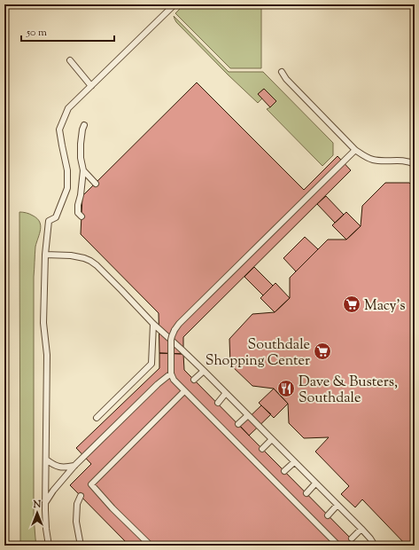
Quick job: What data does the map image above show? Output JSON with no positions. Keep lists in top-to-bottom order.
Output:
{
  "places": {
    "supermarket": ["Macy's", "Southdale Shopping Center"],
    "restaurant": ["Dave & Busters, Southdale"]
  },
  "scale_bar": "50 m",
  "north": "top"
}
